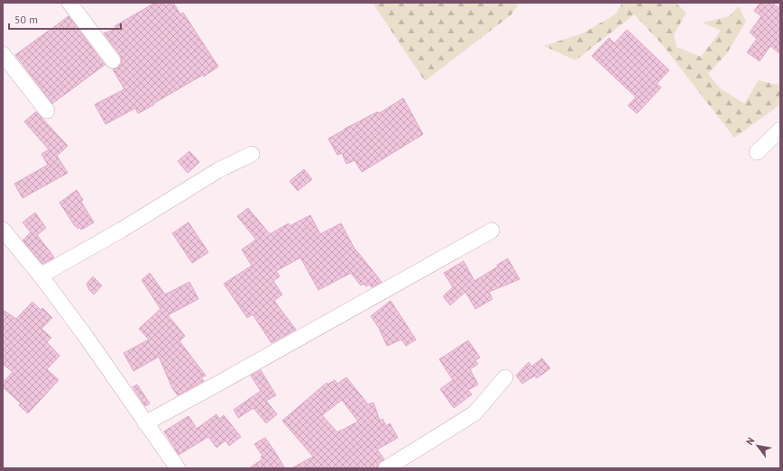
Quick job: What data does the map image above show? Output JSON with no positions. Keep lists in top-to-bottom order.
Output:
{
  "scale_bar": "50 m",
  "north": "top left"
}
